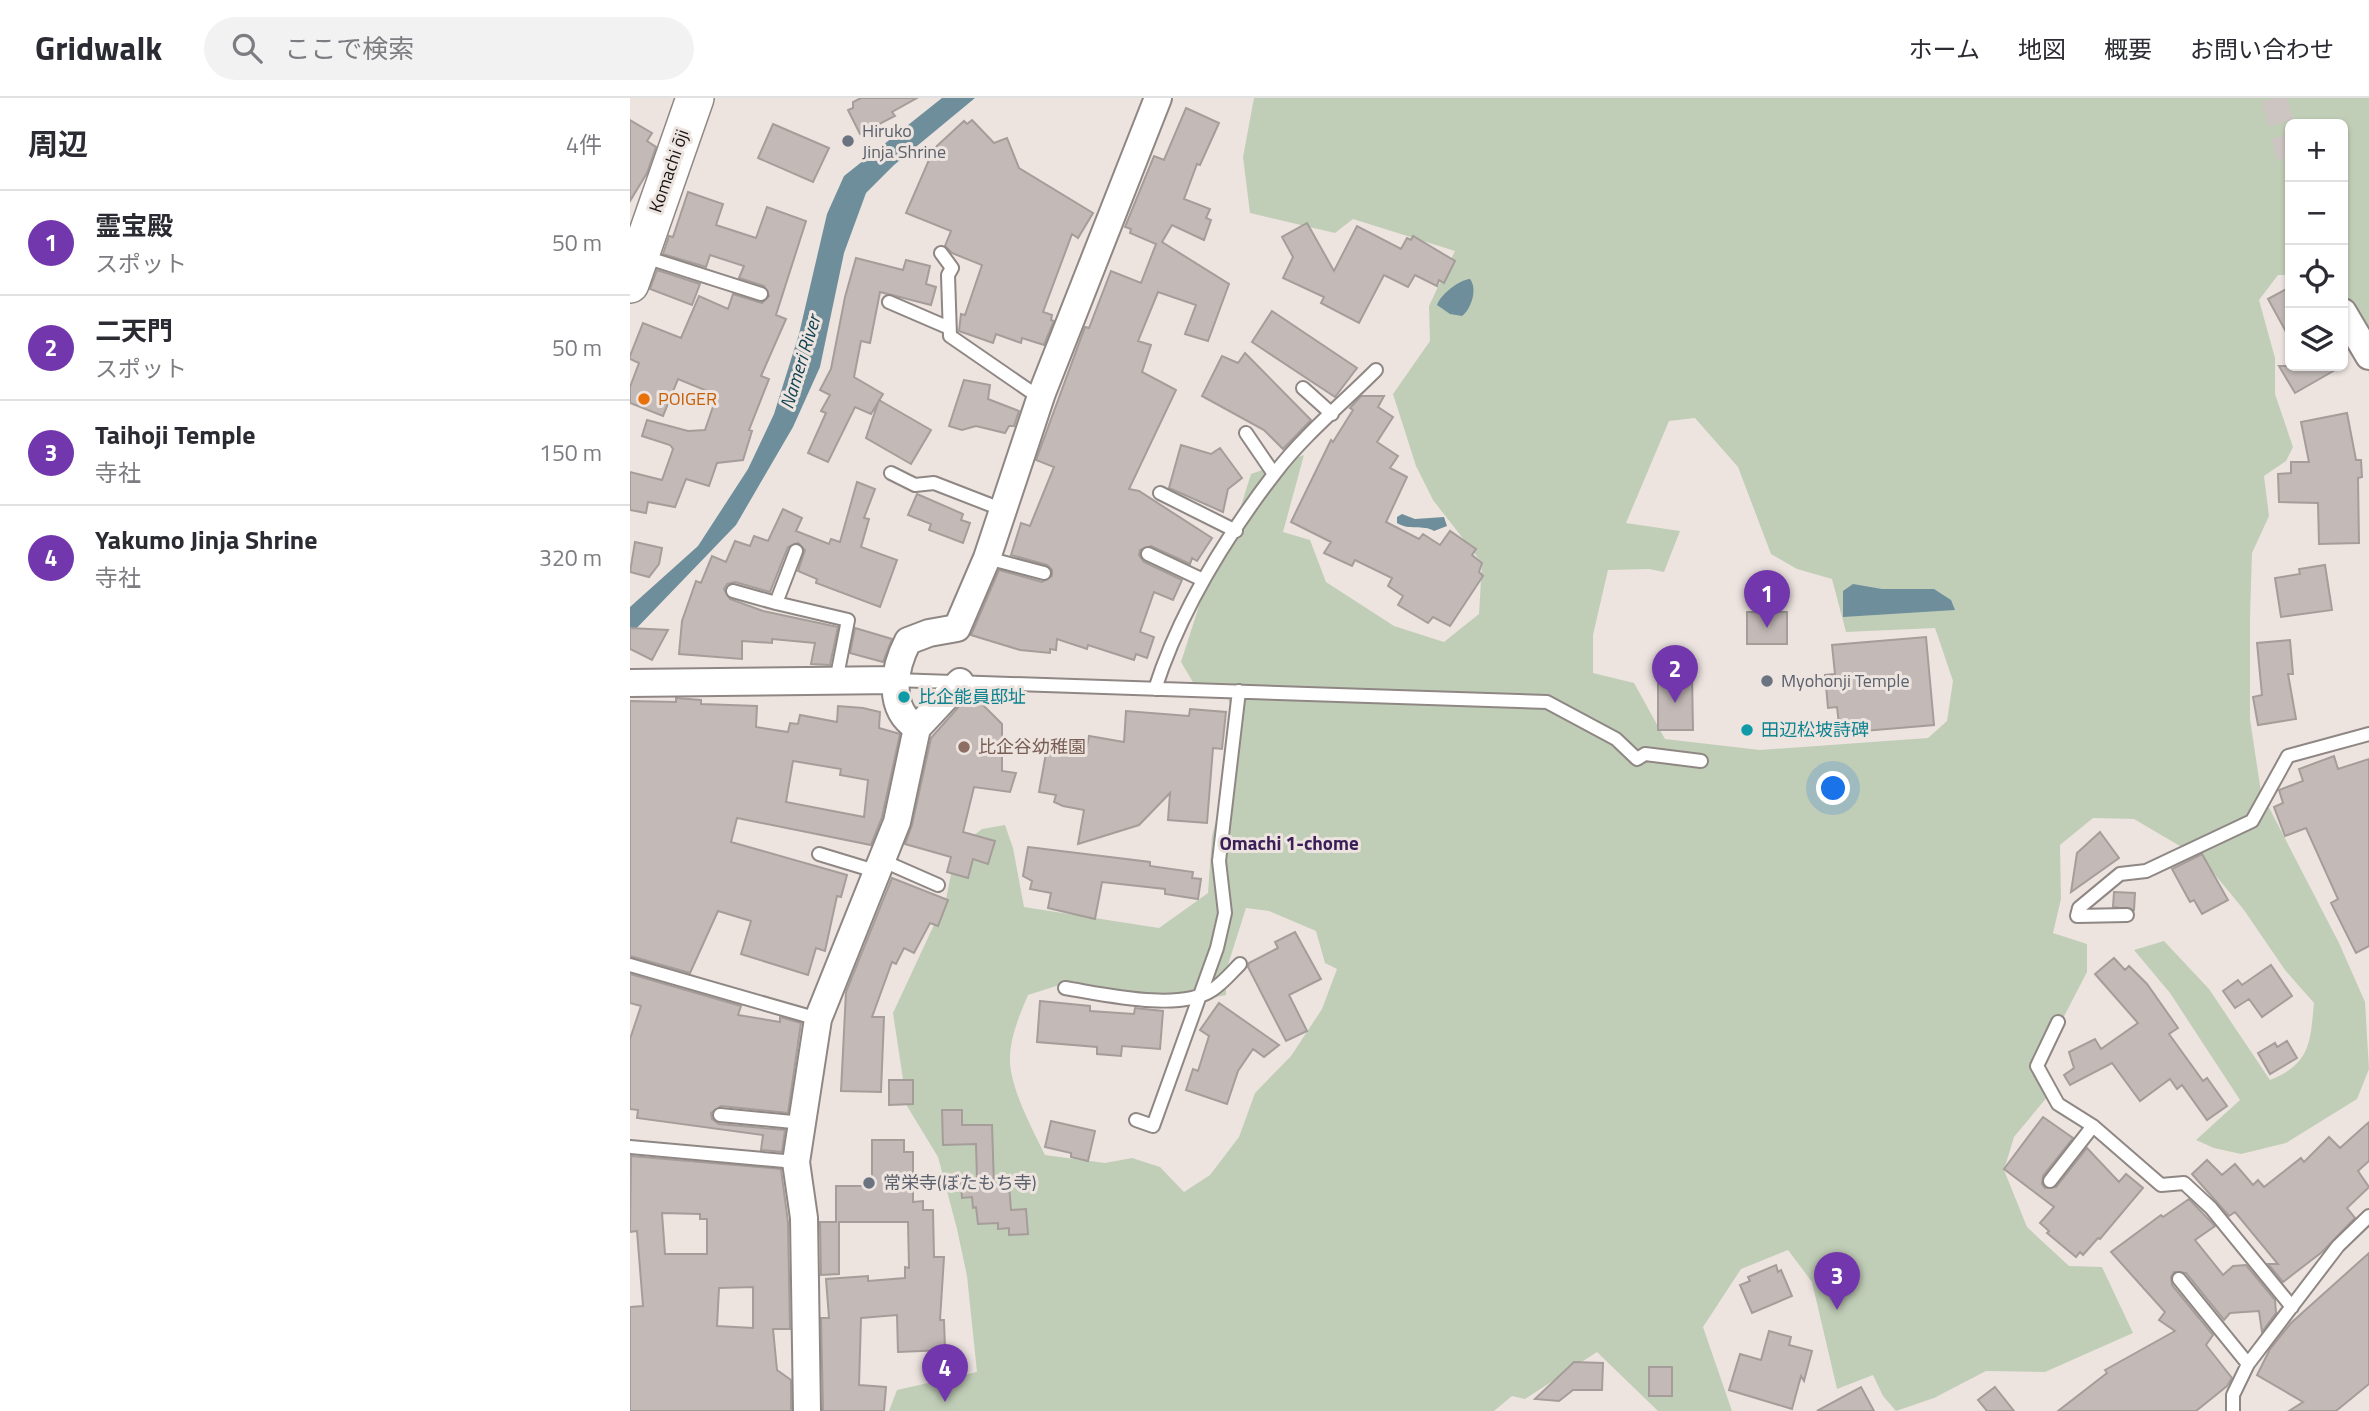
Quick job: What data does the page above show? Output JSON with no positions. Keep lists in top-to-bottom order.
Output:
{
  "streets": {
    "street": ["Komachi ōji"]
  },
  "districts": ["Omachi 1-chome"],
  "water": ["Nameri River"],
  "places": [
    "Hiruko Jinja Shrine",
    "POIGER",
    "Myohonji Temple",
    "比企能員邸址",
    "田辺松坡詩碑",
    "比企谷幼稚園",
    "常栄寺(ぼたもち寺)"
  ],
  "page": {
    "header": "Gridwalk",
    "search": "ここで検索",
    "nav": [
      "ホーム",
      "地図",
      "概要",
      "お問い合わせ"
    ],
    "heading": ["周辺", "4件"],
    "map_buttons": ["+", "−"],
    "list": [
      {
        "mark": "1",
        "name": "霊宝殿",
        "note": "スポット",
        "value": "50 m"
      },
      {
        "mark": "2",
        "name": "二天門",
        "note": "スポット",
        "value": "50 m"
      },
      {
        "mark": "3",
        "name": "Taihoji Temple",
        "note": "寺社",
        "value": "150 m"
      },
      {
        "mark": "4",
        "name": "Yakumo Jinja Shrine",
        "note": "寺社",
        "value": "320 m"
      }
    ],
    "pins": [
      "1",
      "2",
      "3",
      "4"
    ]
  }
}
